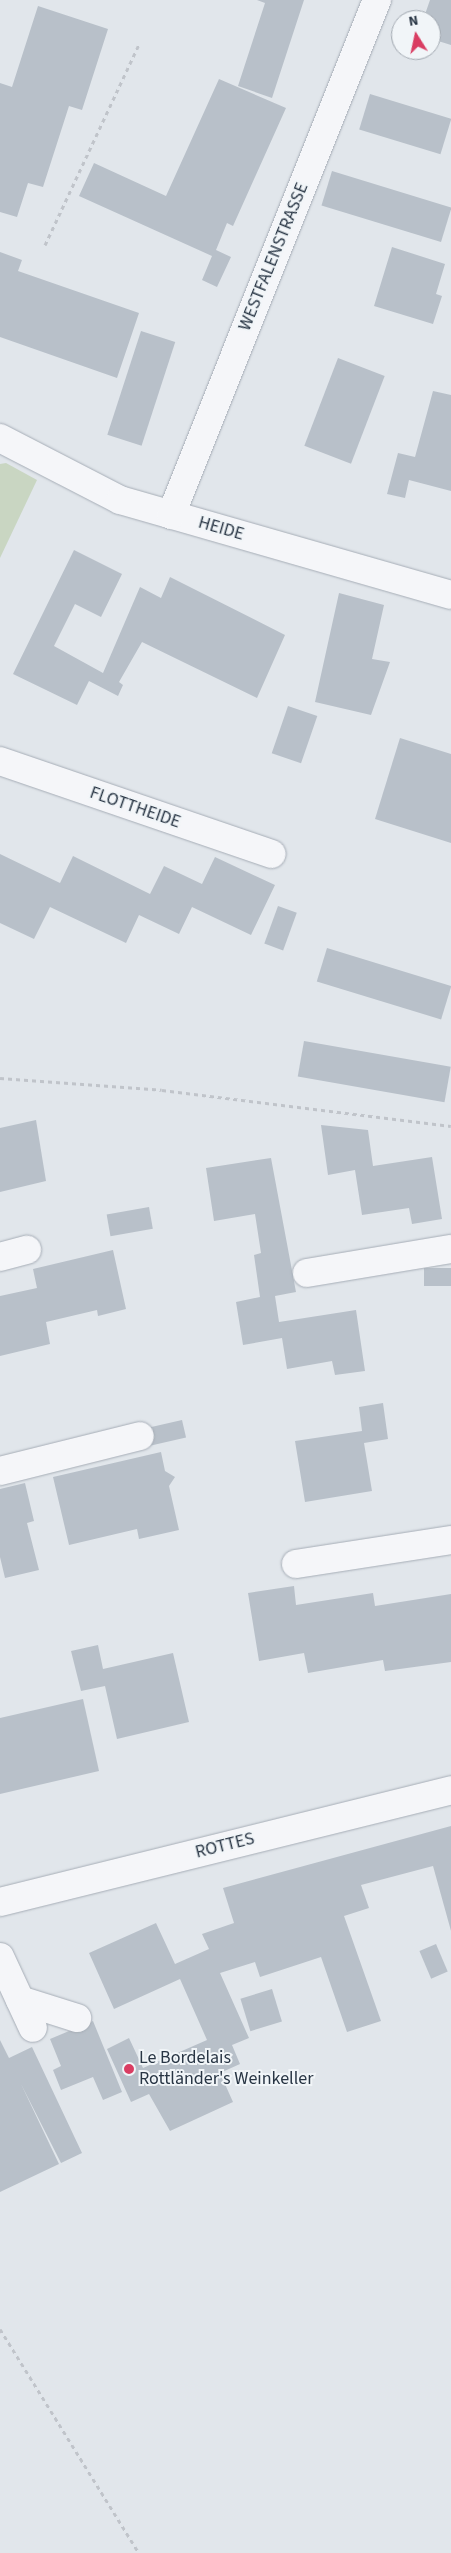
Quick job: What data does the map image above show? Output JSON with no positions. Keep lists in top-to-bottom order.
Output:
{
  "streets": {
    "street": [
      "WESTFALENSTRASSE",
      "HEIDE",
      "FLOTTHEIDE",
      "ROTTES"
    ]
  },
  "crossings": [
    ["WESTFALENSTRASSE", "HEIDE"]
  ],
  "places": ["Le Bordelais Rottländer's Weinkeller"],
  "north": "top"
}
